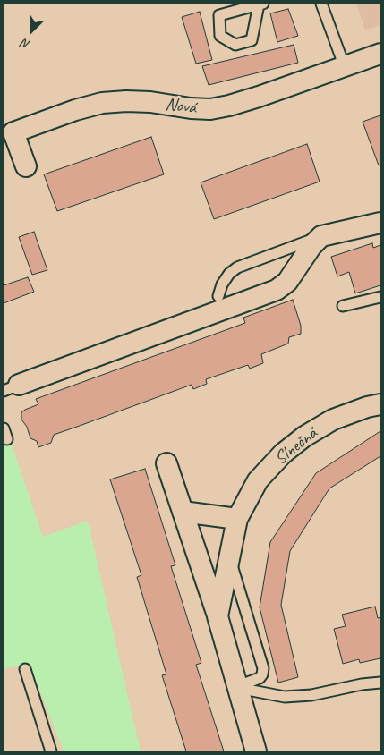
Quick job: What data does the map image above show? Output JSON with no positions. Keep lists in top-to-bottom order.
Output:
{
  "streets": {
    "street": ["Nová", "Slnečná"]
  },
  "north": "bottom left"
}
